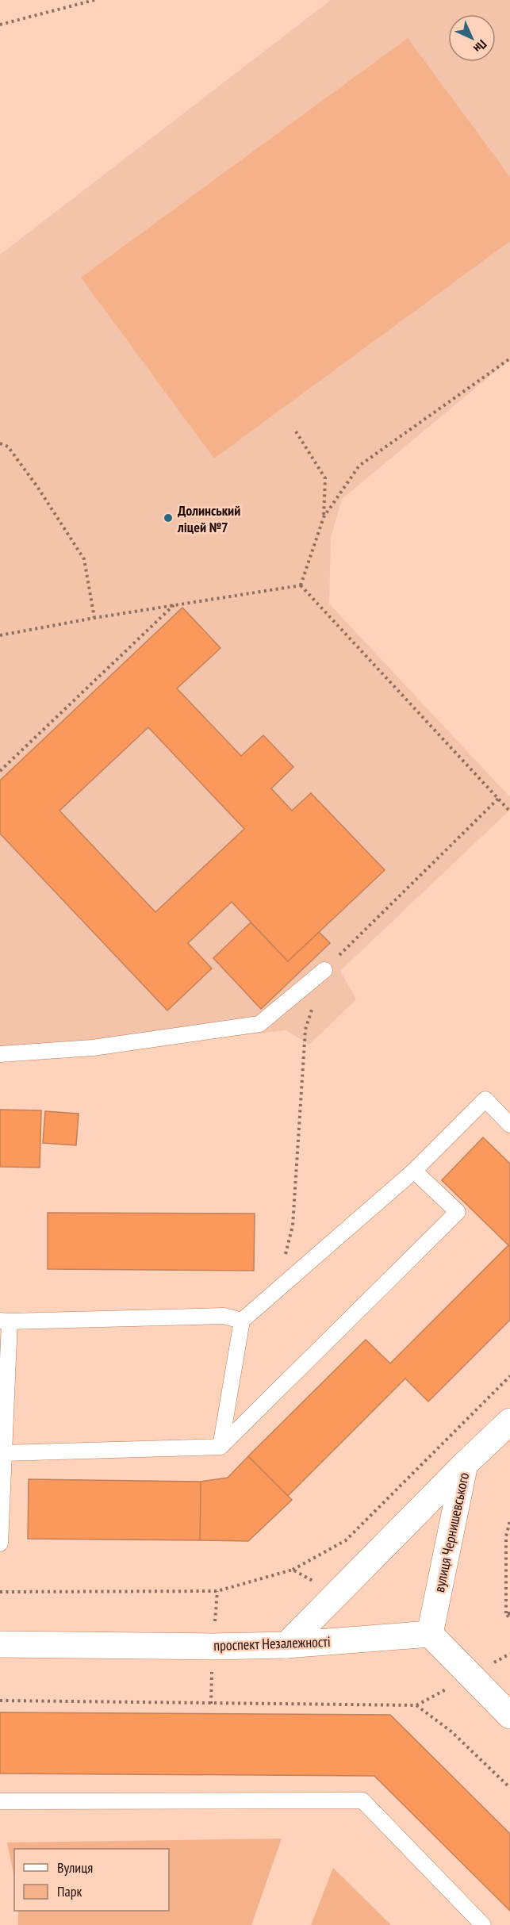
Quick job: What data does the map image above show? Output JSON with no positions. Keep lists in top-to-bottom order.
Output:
{
  "streets": {
    "main road": ["вулиця Чернишевського", "проспект Незалежності"]
  },
  "crossings": [
    ["вулиця Чернишевського", "проспект Незалежності"]
  ],
  "places": ["Долинський ліцей №7"],
  "legend": ["Вулиця", "Парк"],
  "north": "bottom right"
}
